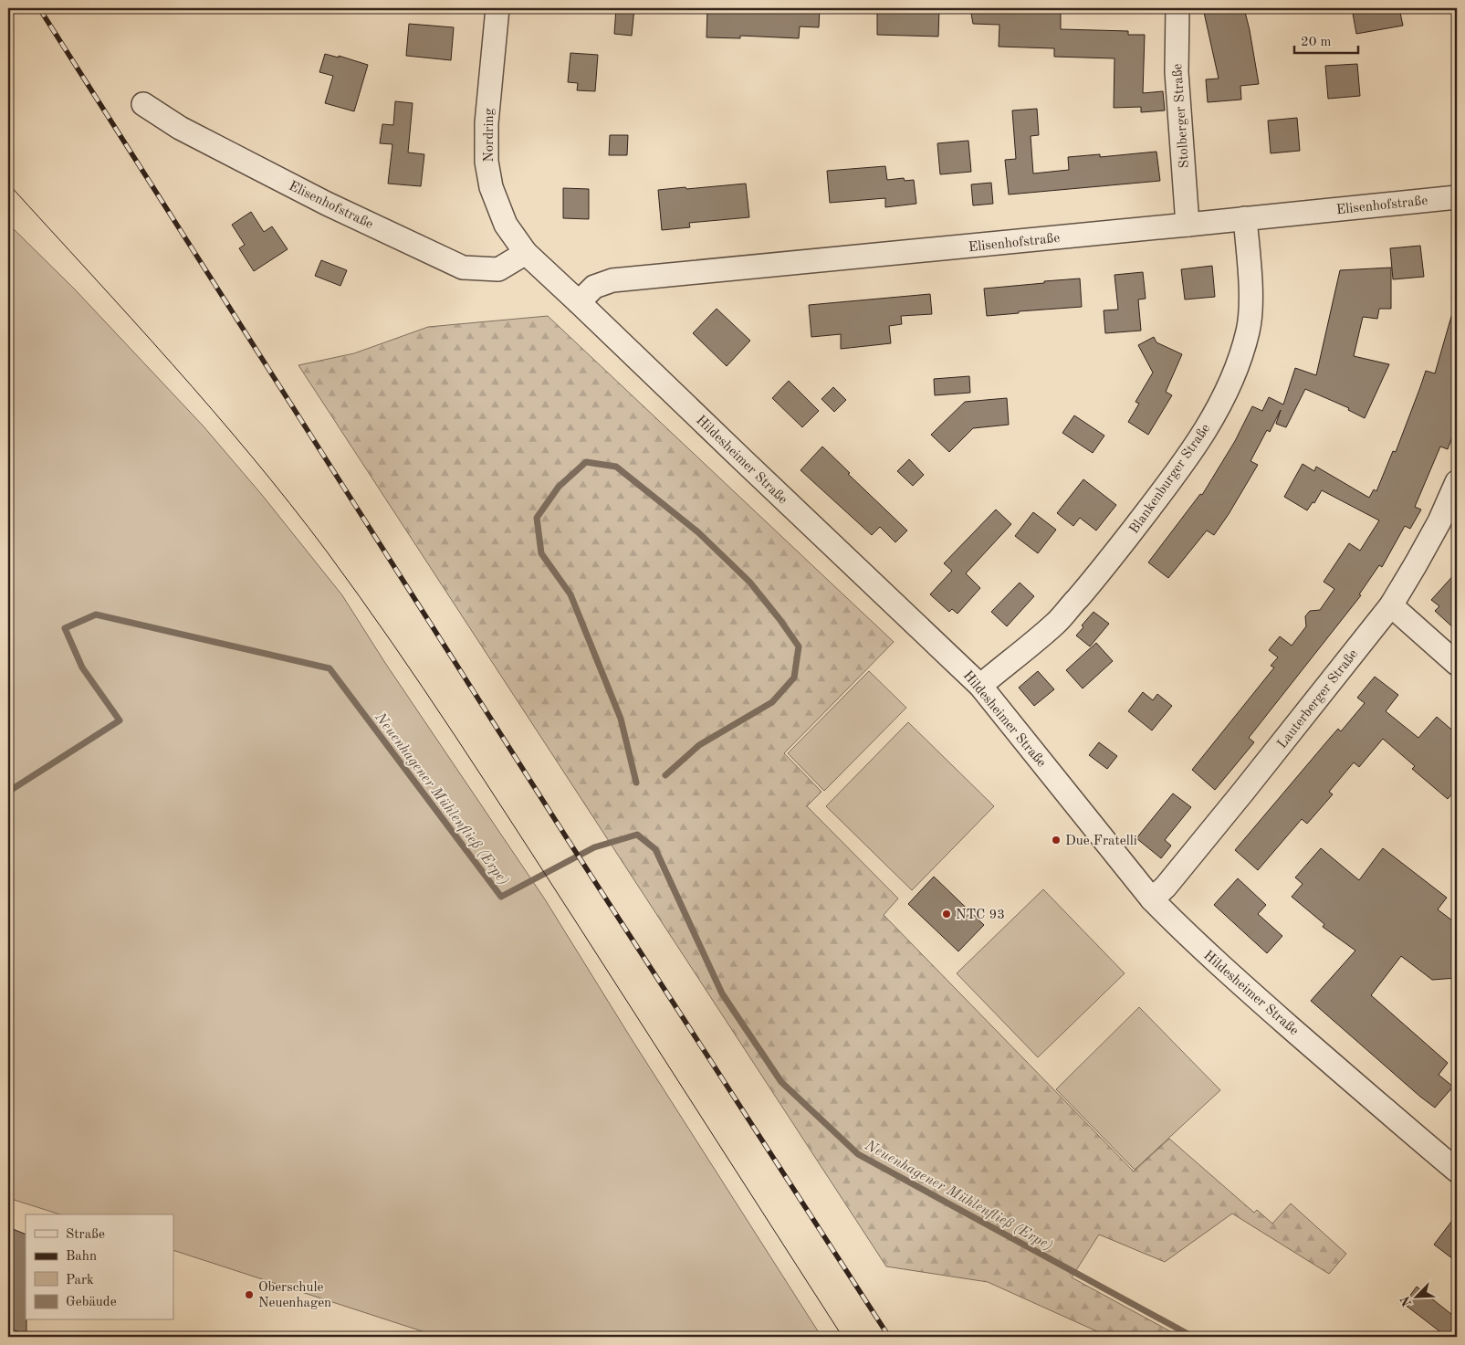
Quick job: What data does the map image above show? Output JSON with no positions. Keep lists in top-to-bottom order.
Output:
{
  "streets": {
    "street": [
      "Stolberger Straße",
      "Nordring",
      "Elisenhofstraße",
      "Hildesheimer Straße",
      "Blankenburger Straße",
      "Lauterberger Straße"
    ]
  },
  "crossings": [
    ["Stolberger Straße", "Elisenhofstraße"],
    ["Nordring", "Elisenhofstraße"],
    ["Nordring", "Hildesheimer Straße"],
    ["Elisenhofstraße", "Hildesheimer Straße"],
    ["Elisenhofstraße", "Blankenburger Straße"],
    ["Hildesheimer Straße", "Blankenburger Straße"],
    ["Hildesheimer Straße", "Lauterberger Straße"]
  ],
  "water": ["Neuenhagener Mühlenfließ (Erpe)"],
  "places": ["Due Fratelli", "NTC 93", "Oberschule Neuenhagen"],
  "legend": [
    "Straße",
    "Bahn",
    "Park",
    "Gebäude"
  ],
  "scale_bar": "20 m",
  "north": "bottom left"
}
